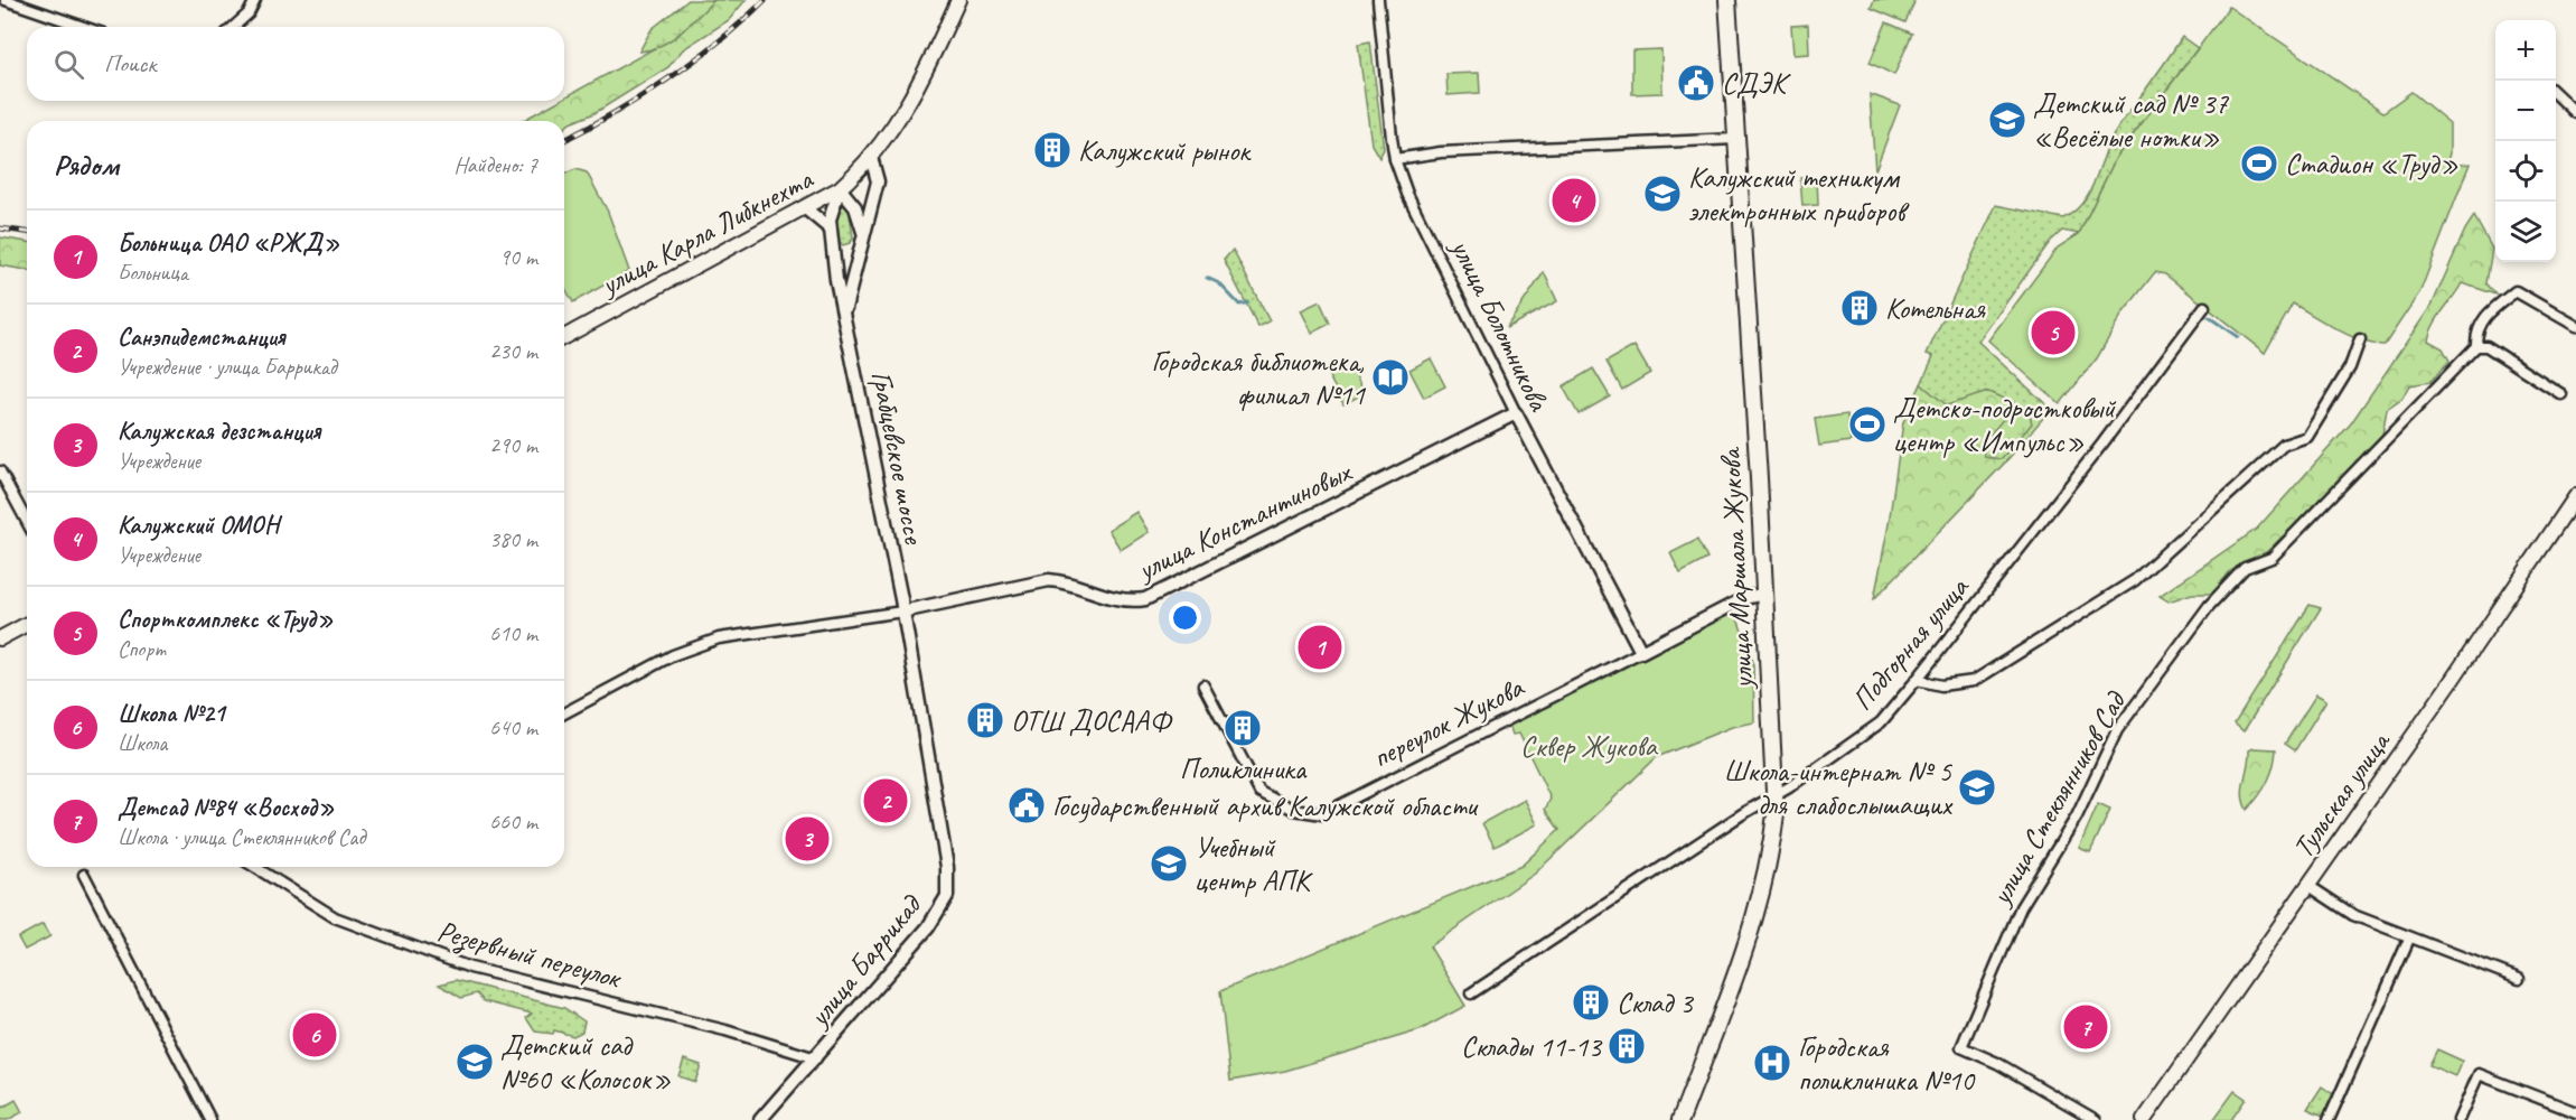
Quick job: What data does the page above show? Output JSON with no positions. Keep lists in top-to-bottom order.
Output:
{
  "streets": {
    "main road": ["улица Карла Либкнехта", "улица Маршала Жукова", "Тульская улица"],
    "street": [
      "улица Болотникова",
      "Грабцевское шоссе",
      "улица Константиновых",
      "Подгорная улица",
      "переулок Жукова",
      "улица Стеклянников Сад",
      "Резервный переулок",
      "улица Баррикад"
    ]
  },
  "crossings": [
    ["улица Карла Либкнехта", "Грабцевское шоссе"],
    ["улица Болотникова", "улица Константиновых"],
    ["улица Болотникова", "переулок Жукова"],
    ["Грабцевское шоссе", "улица Константиновых"],
    ["Грабцевское шоссе", "улица Баррикад"],
    ["улица Константиновых", "улица Баррикад"],
    ["улица Маршала Жукова", "Подгорная улица"],
    ["улица Маршала Жукова", "переулок Жукова"],
    ["Резервный переулок", "улица Баррикад"]
  ],
  "parks": ["Сквер Жукова"],
  "places": {
    "public building": ["СДЭК", "Государственный архив Калужской области"],
    "school or university": [
      "Детский сад № 37 «Весёлые нотки»",
      "Калужский техникум электронных приборов",
      "Школа-интернат № 5 для слабослышащих",
      "Учебный центр АПК",
      "Детский сад №60 «Колосок»"
    ],
    "building": [
      "Калужский рынок",
      "Котельная",
      "ОТШ ДОСААФ",
      "Поликлиника",
      "Склад 3",
      "Склады 11-13"
    ],
    "sports": ["Стадион «Труд»", "Детско-подростковый центр «Импульс»"],
    "library": ["Городская библиотека, филиал №11"],
    "hospital": ["Городская поликлиника №10"]
  },
  "page": {
    "map_buttons": ["+", "−"],
    "search": "Поиск",
    "heading": ["Рядом", "Найдено: 7"],
    "pins": [
      "4",
      "5",
      "1",
      "2",
      "3",
      "7",
      "6"
    ],
    "list": [
      {
        "mark": "1",
        "name": "Больница ОАО «РЖД»",
        "note": "Больница",
        "value": "90 m"
      },
      {
        "mark": "2",
        "name": "Санэпидемстанция",
        "note": "Учреждение · улица Баррикад",
        "value": "230 m"
      },
      {
        "mark": "3",
        "name": "Калужская дезстанция",
        "note": "Учреждение",
        "value": "290 m"
      },
      {
        "mark": "4",
        "name": "Калужский ОМОН",
        "note": "Учреждение",
        "value": "380 m"
      },
      {
        "mark": "5",
        "name": "Спорткомплекс «Труд»",
        "note": "Спорт",
        "value": "610 m"
      },
      {
        "mark": "6",
        "name": "Школа №21",
        "note": "Школа",
        "value": "640 m"
      },
      {
        "mark": "7",
        "name": "Детсад №84 «Восход»",
        "note": "Школа · улица Стеклянников Сад",
        "value": "660 m"
      }
    ]
  }
}
